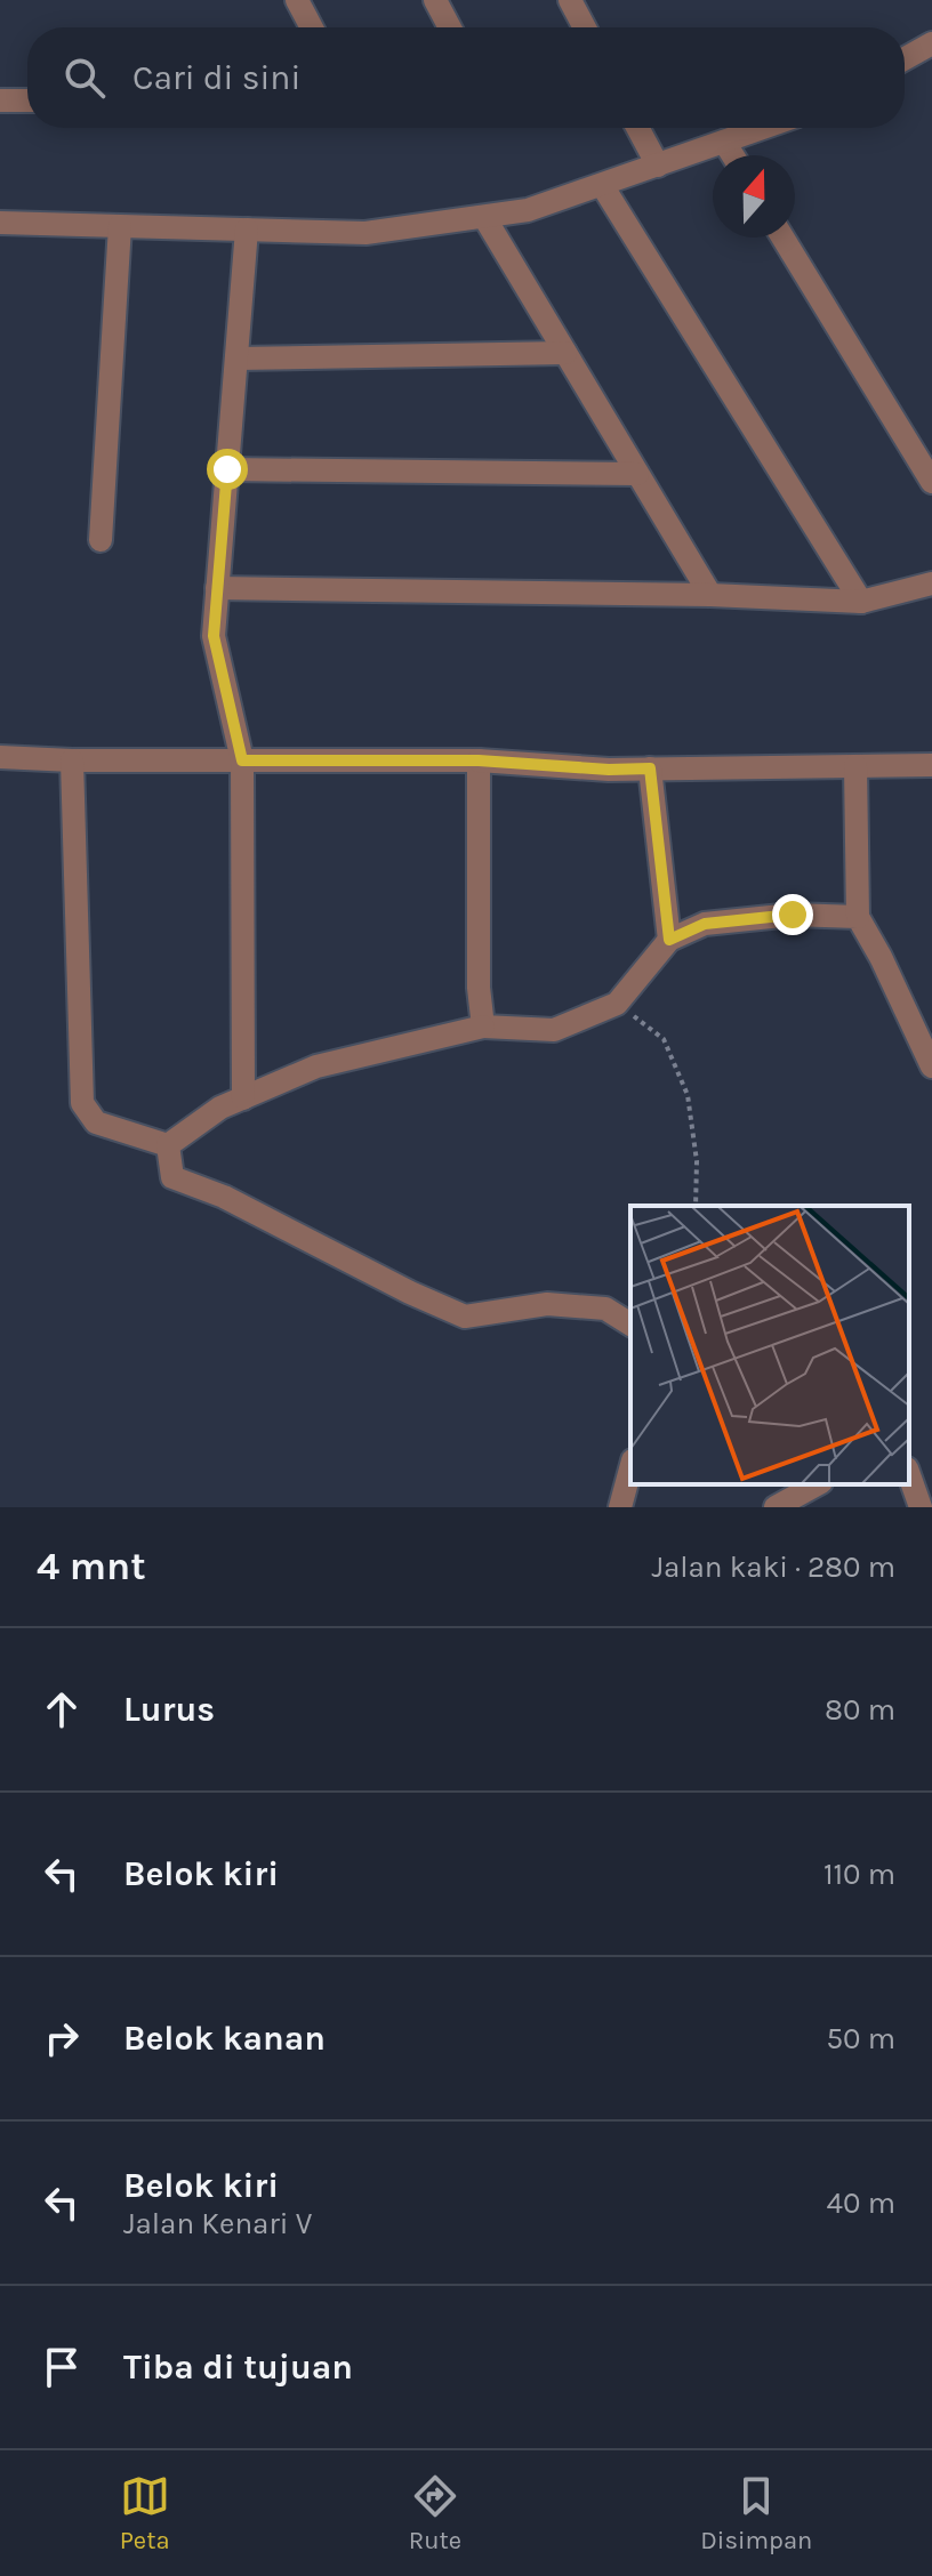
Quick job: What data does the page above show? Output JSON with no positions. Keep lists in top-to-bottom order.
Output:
{
  "north": "top",
  "page": {
    "search": "Cari di sini",
    "heading": ["4 mnt", "Jalan kaki · 280 m"],
    "list": [
      ["Lurus", "80 m"],
      ["Belok kiri", "110 m"],
      ["Belok kanan", "50 m"],
      ["Belok kiri", "Jalan Kenari V", "40 m"],
      "Tiba di tujuan"
    ],
    "nav": ["Peta", "Rute", "Disimpan"]
  }
}
